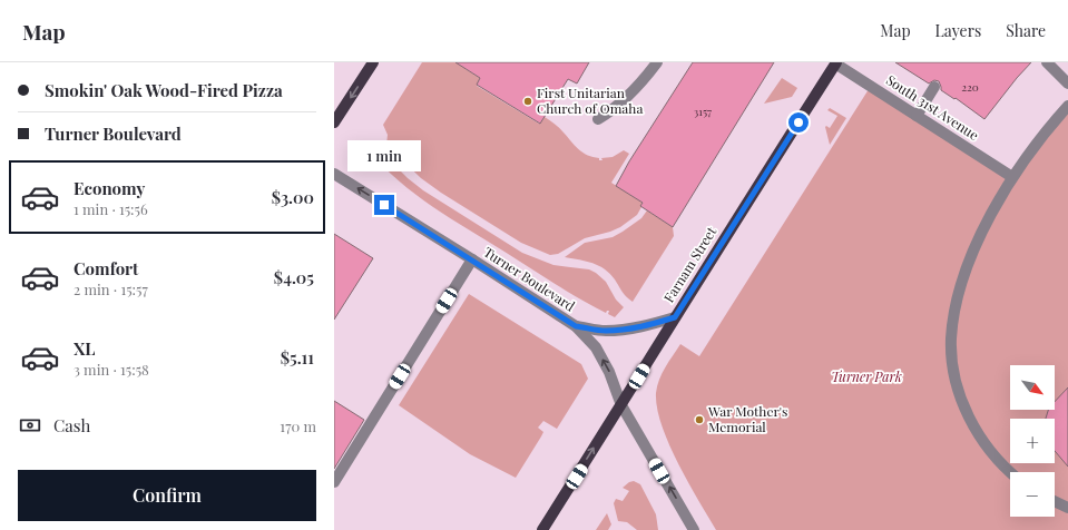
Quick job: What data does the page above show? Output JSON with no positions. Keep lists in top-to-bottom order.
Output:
{
  "streets": {
    "main road": ["Farnam Street"],
    "street": ["South 31st Avenue", "Turner Boulevard"]
  },
  "crossings": [
    ["South 31st Avenue", "Farnam Street"],
    ["Farnam Street", "Turner Boulevard"]
  ],
  "one_way": ["Turner Boulevard"],
  "parks": ["Turner Park"],
  "places": ["First Unitarian Church of Omaha", "War Mother's Memorial"],
  "house_numbers": ["220", "3157"],
  "north": "bottom right",
  "page": {
    "header": "Map",
    "nav": ["Map", "Layers", "Share"],
    "banner": ["Smokin' Oak Wood-Fired Pizza", "Turner Boulevard"],
    "bubble": "1 min",
    "list": [
      {
        "name": "Economy",
        "note": "1 min · 15:56",
        "value": "$3.00"
      },
      {
        "name": "Comfort",
        "note": "2 min · 15:57",
        "value": "$4.05"
      },
      {
        "name": "XL",
        "note": "3 min · 15:58",
        "value": "$5.11"
      }
    ],
    "map_buttons": ["+", "−"],
    "pay": ["Cash", "170 m"],
    "buttons": "Confirm"
  }
}
